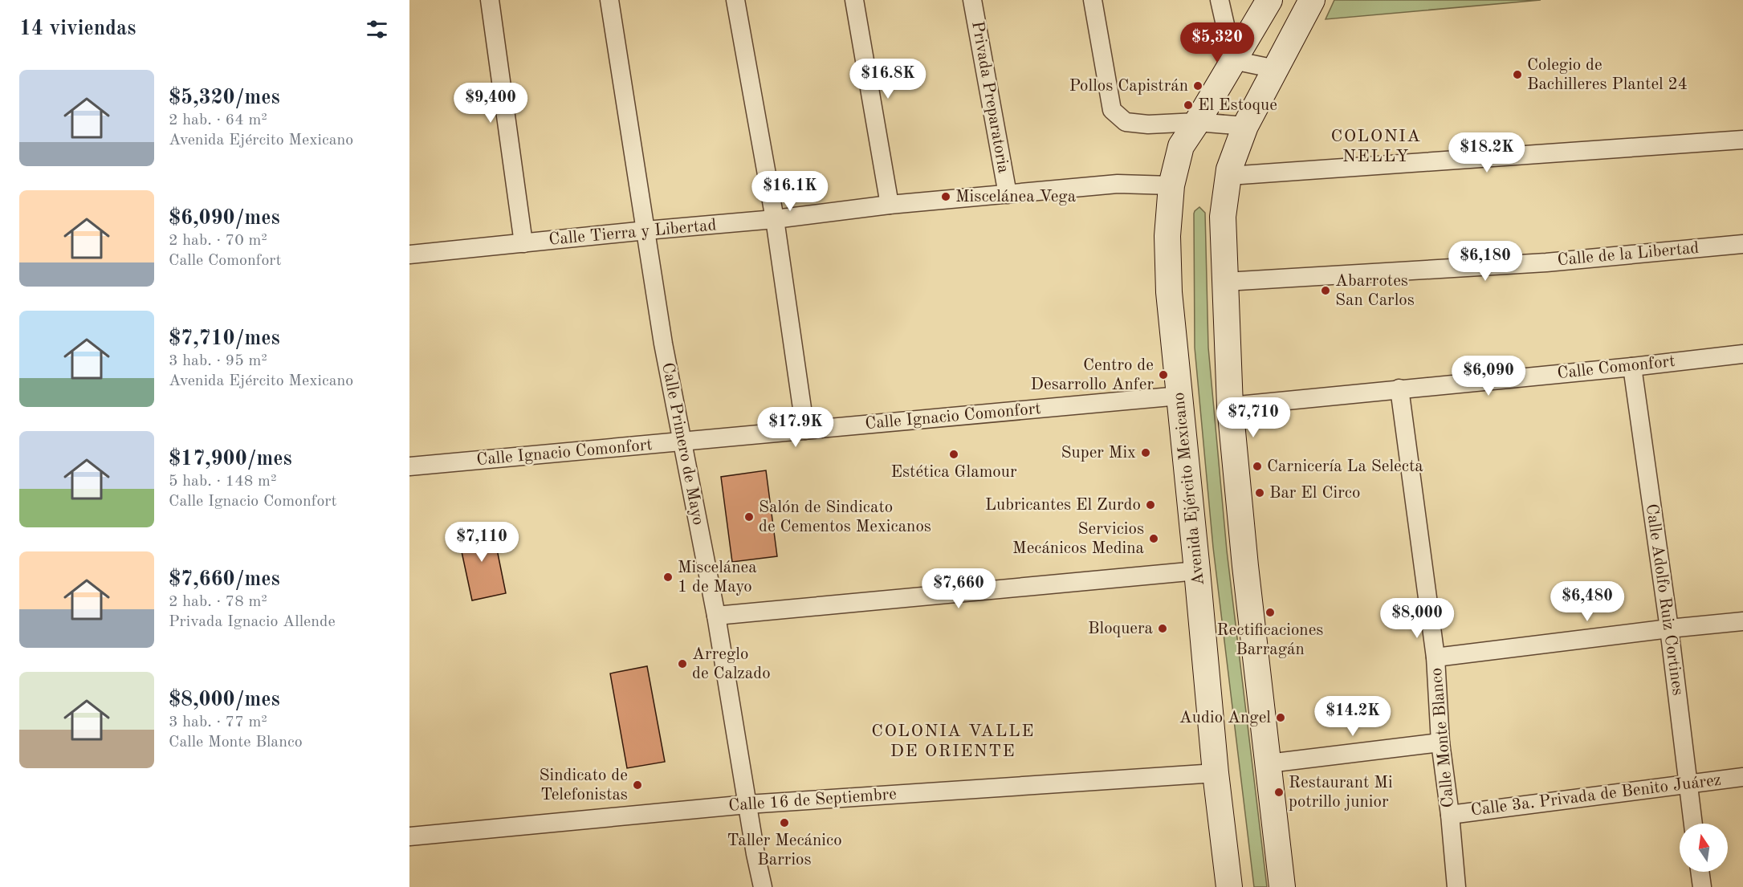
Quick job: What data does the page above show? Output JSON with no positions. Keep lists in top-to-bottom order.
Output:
{
  "streets": {
    "main road": ["Avenida Ejército Mexicano"],
    "street": [
      "Privada Preparatoria",
      "Calle Tierra y Libertad",
      "Calle de la Libertad",
      "Calle Comonfort",
      "Calle Ignacio Comonfort",
      "Calle Primero de Mayo",
      "Calle Adolfo Ruiz Cortines",
      "Calle Monte Blanco",
      "Calle 3a. Privada de Benito Juárez",
      "Calle 16 de Septiembre"
    ]
  },
  "crossings": [
    ["Privada Preparatoria", "Calle Tierra y Libertad"],
    ["Calle Tierra y Libertad", "Calle Primero de Mayo"],
    ["Calle Tierra y Libertad", "Avenida Ejército Mexicano"],
    ["Calle Comonfort", "Calle Adolfo Ruiz Cortines"],
    ["Calle Comonfort", "Calle Monte Blanco"],
    ["Calle Ignacio Comonfort", "Calle Primero de Mayo"],
    ["Calle Ignacio Comonfort", "Avenida Ejército Mexicano"],
    ["Calle Primero de Mayo", "Calle 16 de Septiembre"],
    ["Avenida Ejército Mexicano", "Calle 16 de Septiembre"],
    ["Calle Adolfo Ruiz Cortines", "Calle 3a. Privada de Benito Juárez"],
    ["Calle Monte Blanco", "Calle 3a. Privada de Benito Juárez"]
  ],
  "districts": ["COLONIA NELLY", "COLONIA VALLE DE ORIENTE"],
  "places": [
    "Colegio de Bachilleres Plantel 24",
    "Pollos Capistrán",
    "El Estoque",
    "Miscelánea Vega",
    "Abarrotes San Carlos",
    "Centro de Desarrollo Anfer",
    "Super Mix",
    "Estética Glamour",
    "Carnicería La Selecta",
    "Bar El Circo",
    "Lubricantes El Zurdo",
    "Salón de Sindicato de Cementos Mexicanos",
    "Servicios Mecánicos Medina",
    "Miscelánea 1 de Mayo",
    "Rectificaciones Barragán",
    "Bloquera",
    "Arreglo de Calzado",
    "Audio Angel",
    "Sindicato de Telefonistas",
    "Restaurant Mi potrillo junior",
    "Taller Mecánico Barrios"
  ],
  "north": "top",
  "page": {
    "heading": "14 viviendas",
    "price": [
      "$5,320",
      "$16.8K",
      "$9,400",
      "$18.2K",
      "$16.1K",
      "$6,180",
      "$6,090",
      "$7,710",
      "$17.9K",
      "$7,110",
      "$7,660",
      "$6,480",
      "$8,000",
      "$14.2K"
    ],
    "list": [
      {
        "name": "$5,320/mes",
        "note": "2 hab. · 64 m² · Avenida Ejército Mexicano"
      },
      {
        "name": "$6,090/mes",
        "note": "2 hab. · 70 m² · Calle Comonfort"
      },
      {
        "name": "$7,710/mes",
        "note": "3 hab. · 95 m² · Avenida Ejército Mexicano"
      },
      {
        "name": "$17,900/mes",
        "note": "5 hab. · 148 m² · Calle Ignacio Comonfort"
      },
      {
        "name": "$7,660/mes",
        "note": "2 hab. · 78 m² · Privada Ignacio Allende"
      },
      {
        "name": "$8,000/mes",
        "note": "3 hab. · 77 m² · Calle Monte Blanco"
      }
    ]
  }
}
